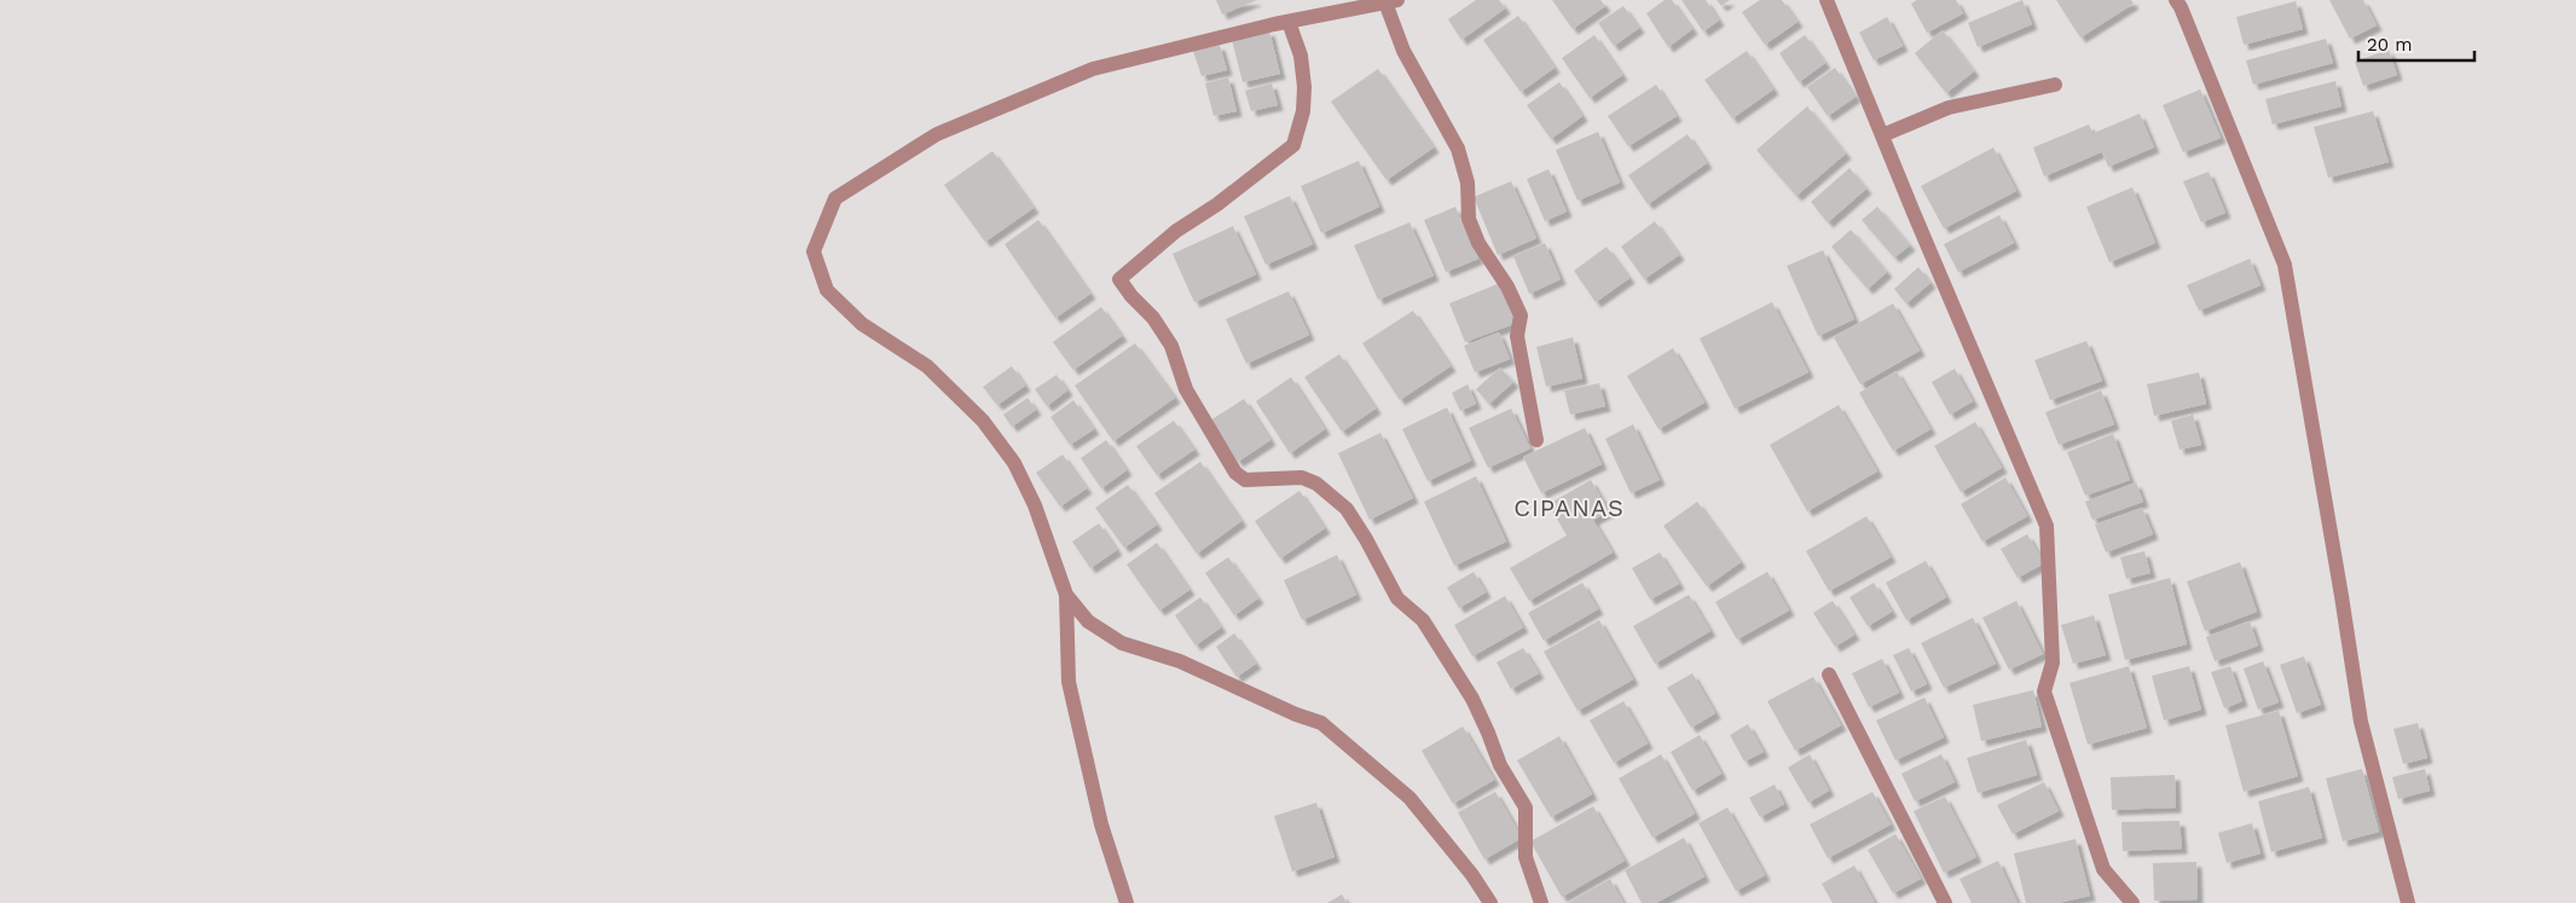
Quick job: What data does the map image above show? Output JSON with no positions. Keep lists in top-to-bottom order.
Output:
{
  "districts": ["CIPANAS"],
  "scale_bar": "20 m"
}
